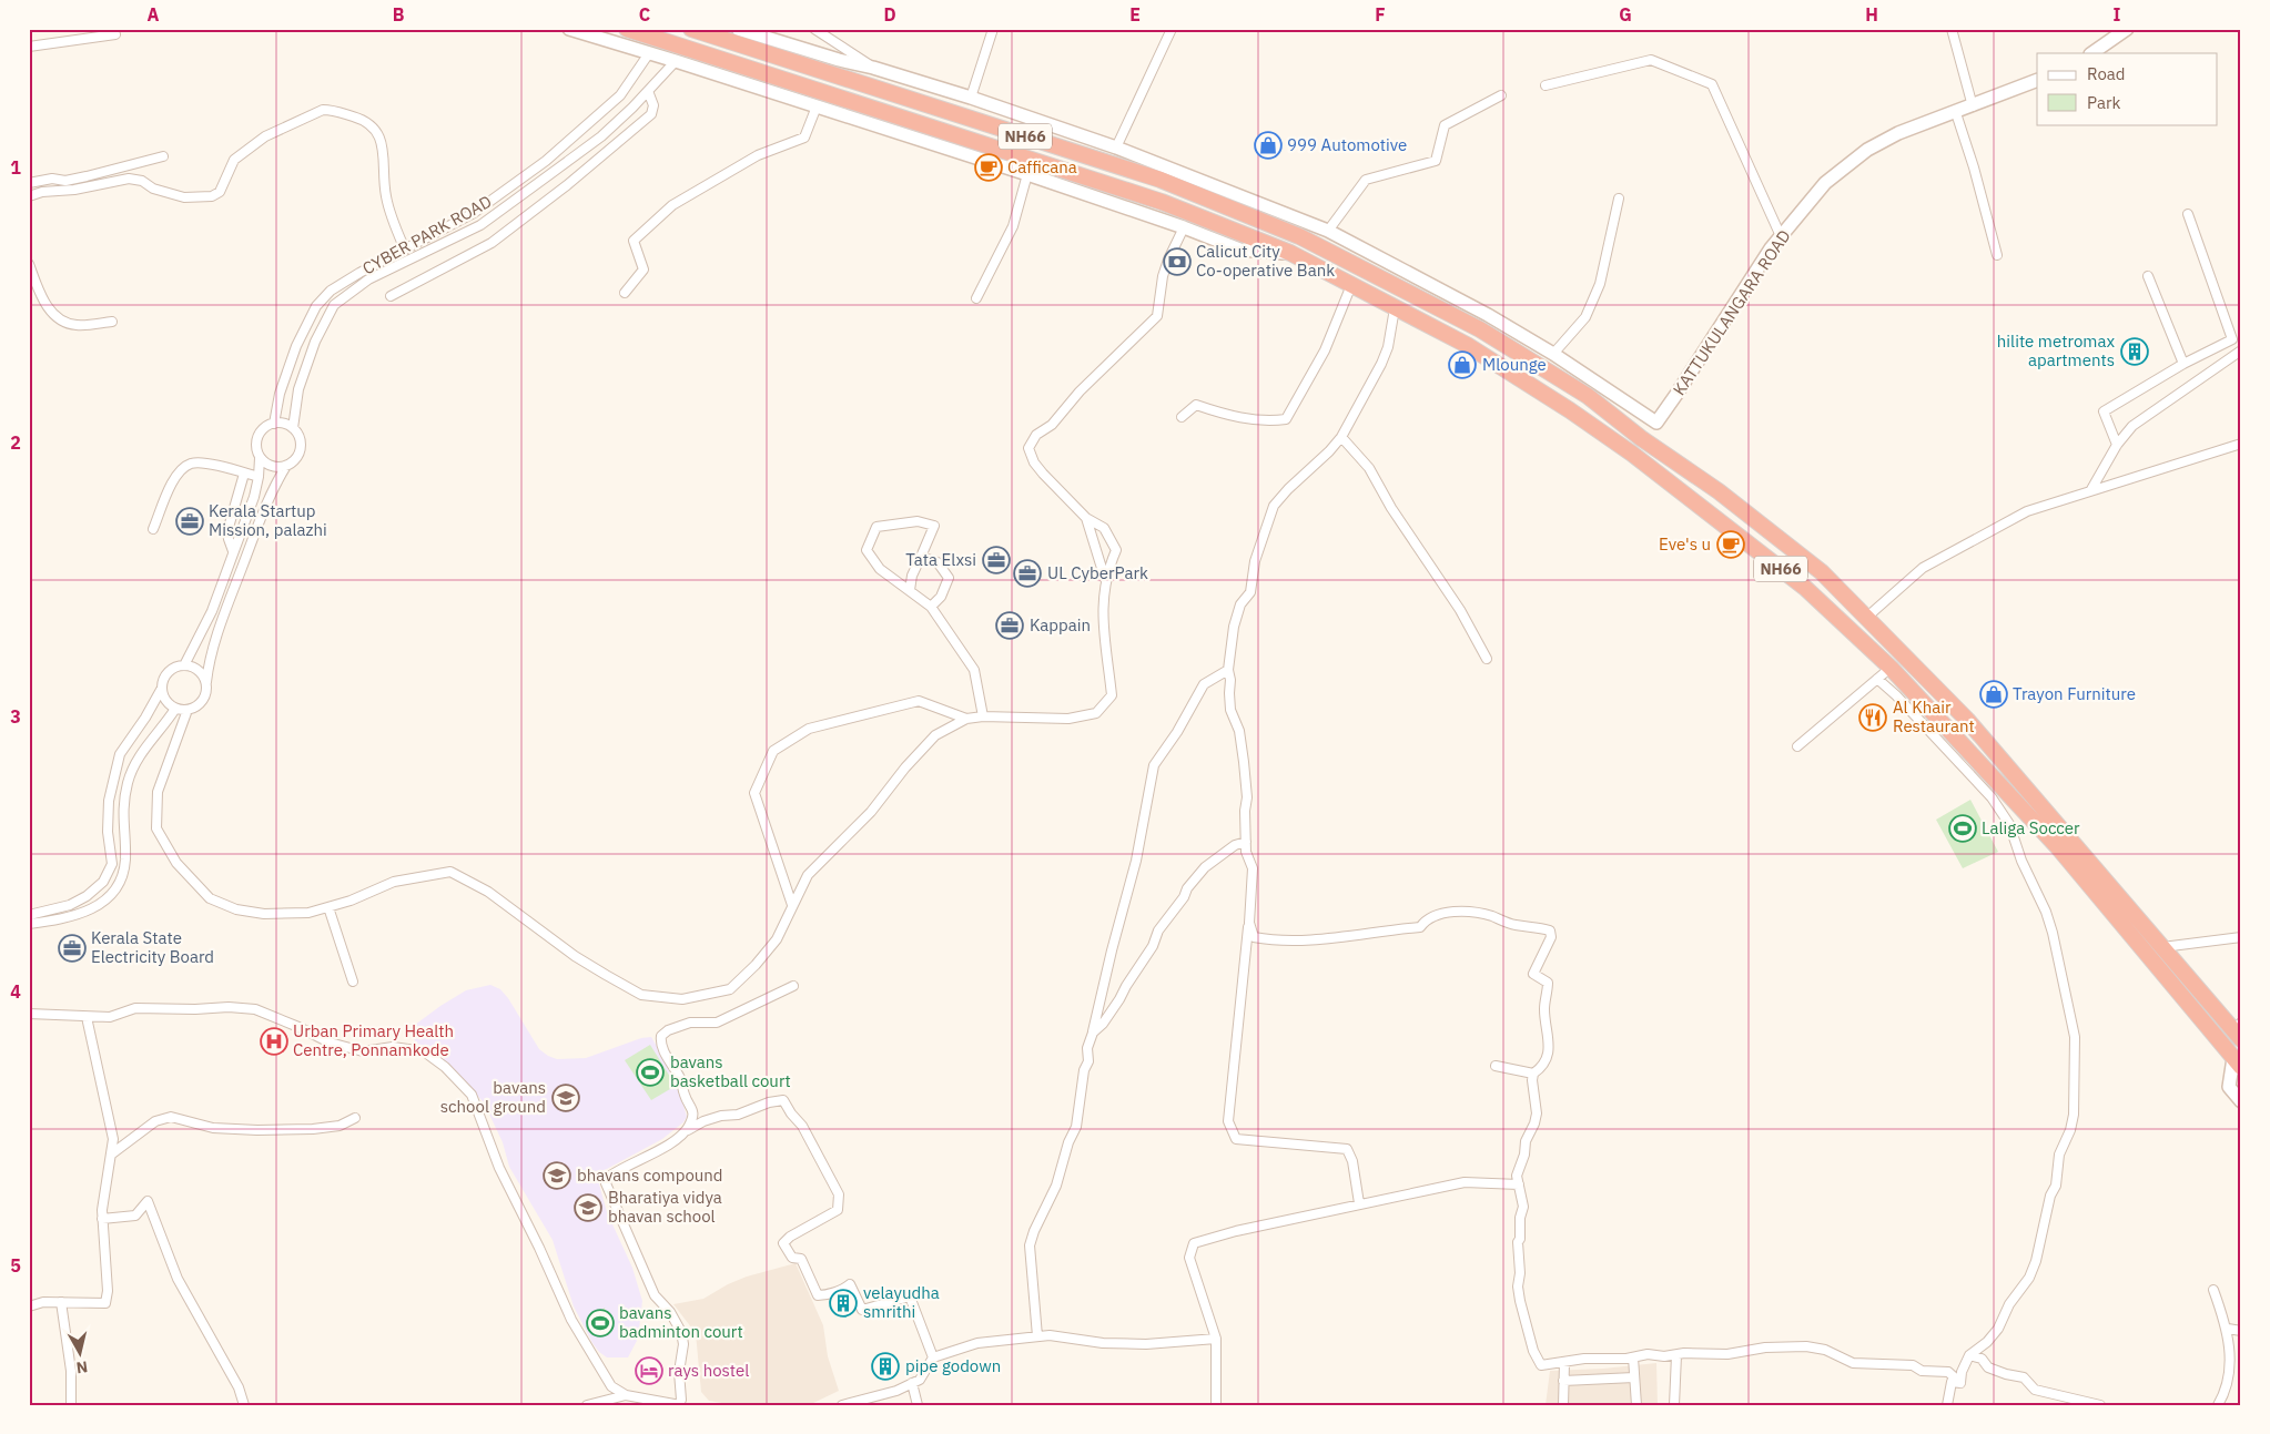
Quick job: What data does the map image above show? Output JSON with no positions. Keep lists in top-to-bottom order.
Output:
{
  "streets": {
    "highway": ["NH66"],
    "street": ["CYBER PARK ROAD", "KATTUKULANGARA ROAD"]
  },
  "places": {
    "shop": ["999 Automotive", "Mlounge", "Trayon Furniture"],
    "cafe": ["Cafficana", "Eve's u"],
    "bank": ["Calicut City Co-operative Bank"],
    "building": ["hilite metromax apartments", "velayudha smrithi", "pipe godown"],
    "office": [
      "Kerala Startup Mission, palazhi",
      "Tata Elxsi",
      "UL CyberPark",
      "Kappain",
      "Kerala State Electricity Board"
    ],
    "restaurant": ["Al Khair Restaurant"],
    "sports": ["Laliga Soccer", "bavans basketball court", "bavans badminton court"],
    "hospital": ["Urban Primary Health Centre, Ponnamkode"],
    "school or university": ["bavans school ground", "bhavans compound", "Bharatiya vidya bhavan school"],
    "hotel": ["rays hostel"]
  },
  "legend": ["Road", "Park"],
  "north": "bottom",
  "grid": {
    "columns": [
      "A",
      "B",
      "C",
      "D",
      "E",
      "F",
      "G",
      "H",
      "I"
    ],
    "rows": [
      "1",
      "2",
      "3",
      "4",
      "5"
    ]
  }
}
